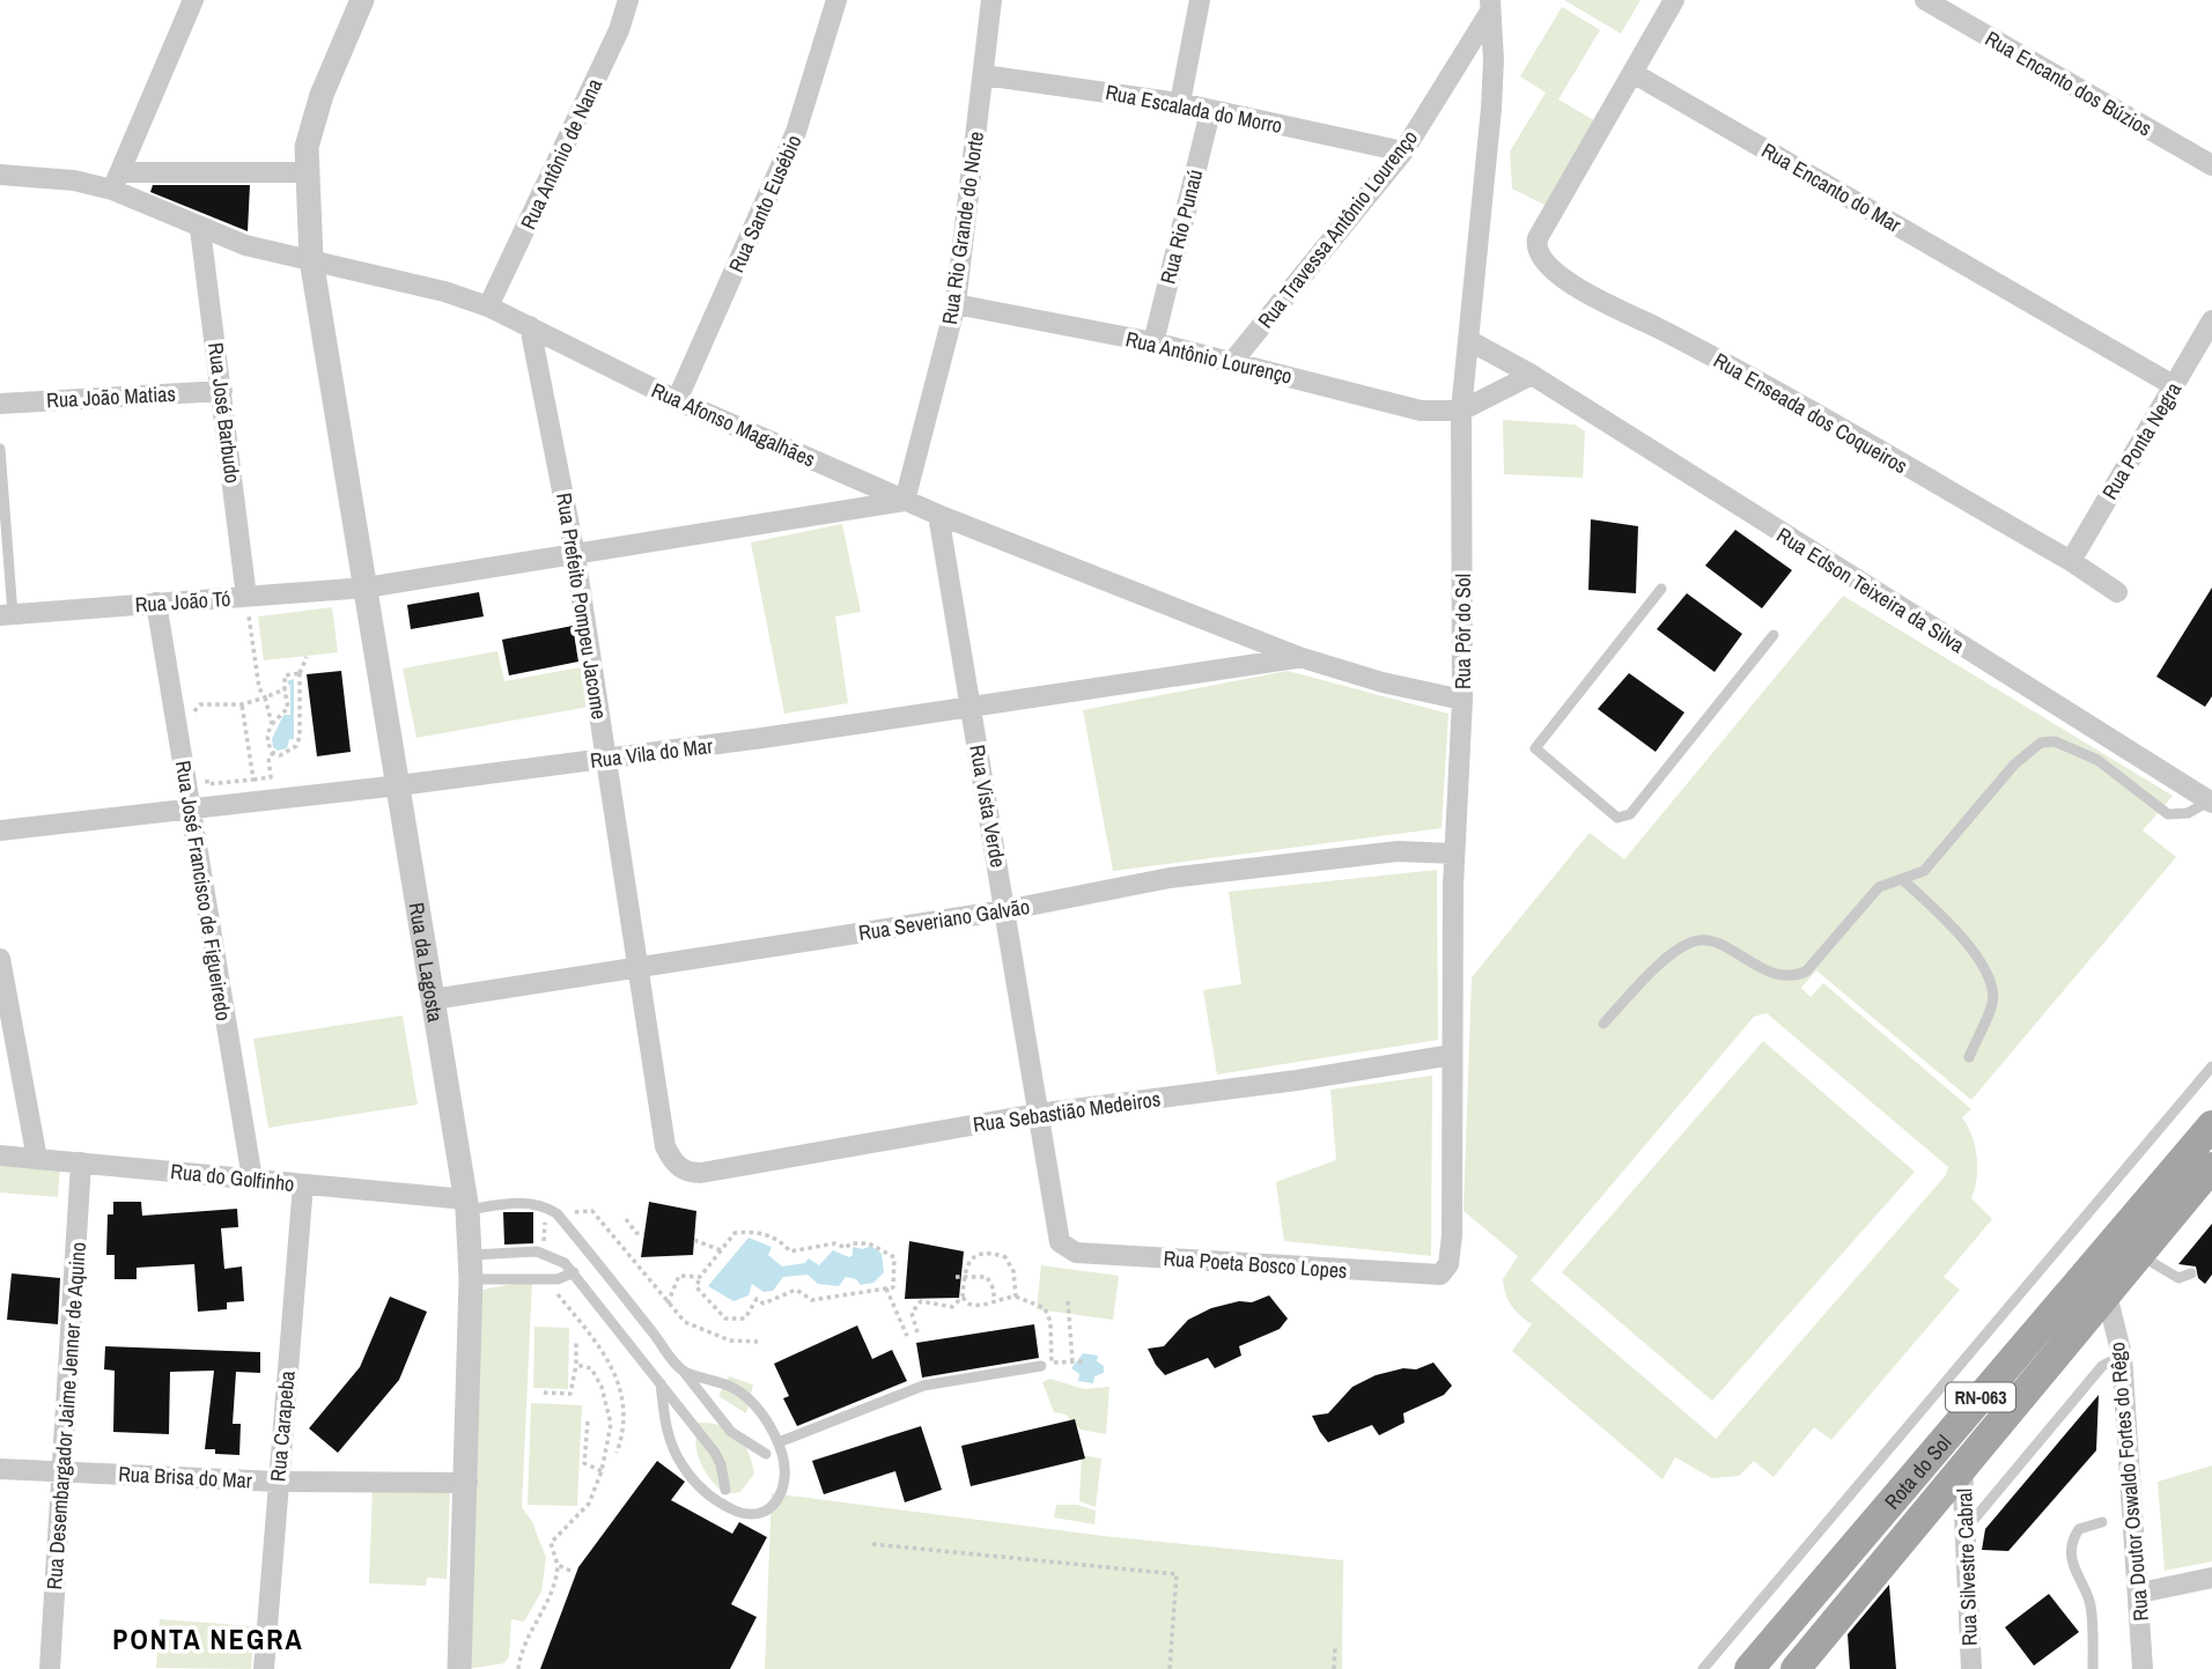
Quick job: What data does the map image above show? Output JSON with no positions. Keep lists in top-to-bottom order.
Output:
{
  "streets": {
    "main road": ["RN-063", "Rota do Sol"],
    "street": [
      "Rua Encanto dos Búzios",
      "Rua Escalada do Morro",
      "Rua Antônio de Nana",
      "Rua Encanto do Mar",
      "Rua Santo Eusébio",
      "Rua Rio Punaú",
      "Rua Rio Grande do Norte",
      "Rua Travessa Antônio Lourenço",
      "Rua Antônio Lourenço",
      "Rua João Matias",
      "Rua José Barbudo",
      "Rua Enseada dos Coqueiros",
      "Rua Afonso Magalhães",
      "Rua Ponta Negra",
      "Rua Edson Teixeira da Silva",
      "Rua João Tó",
      "Rua Prefeito Pompeu Jacome",
      "Rua Pôr do Sol",
      "Rua Vila do Mar",
      "Rua Vista Verde",
      "Rua José Francisco de Figueiredo",
      "Rua Severiano Galvão",
      "Rua da Lagosta",
      "Rua Sebastião Medeiros",
      "Rua do Golfinho",
      "Rua Poeta Bosco Lopes",
      "Rua Desembargador Jaime Jenner de Aquino",
      "Rua Carapeba",
      "Rua Brisa do Mar",
      "Rua Doutor Oswaldo Fortes do Rêgo",
      "Rua Silvestre Cabral"
    ]
  },
  "crossings": [
    ["Rua Escalada do Morro", "Rua Rio Punaú"],
    ["Rua Escalada do Morro", "Rua Rio Grande do Norte"],
    ["Rua Escalada do Morro", "Rua Travessa Antônio Lourenço"],
    ["Rua Antônio de Nana", "Rua Afonso Magalhães"],
    ["Rua Encanto do Mar", "Rua Enseada dos Coqueiros"],
    ["Rua Encanto do Mar", "Rua Ponta Negra"],
    ["Rua Santo Eusébio", "Rua Afonso Magalhães"],
    ["Rua Rio Punaú", "Rua Antônio Lourenço"],
    ["Rua Rio Grande do Norte", "Rua Antônio Lourenço"],
    ["Rua Rio Grande do Norte", "Rua Afonso Magalhães"],
    ["Rua Rio Grande do Norte", "Rua João Tó"],
    ["Rua Travessa Antônio Lourenço", "Rua Antônio Lourenço"],
    ["Rua Travessa Antônio Lourenço", "Rua Pôr do Sol"],
    ["Rua Antônio Lourenço", "Rua Pôr do Sol"],
    ["Rua João Matias", "Rua José Barbudo"],
    ["Rua José Barbudo", "Rua Afonso Magalhães"],
    ["Rua José Barbudo", "Rua João Tó"],
    ["Rua Enseada dos Coqueiros", "Rua Ponta Negra"],
    ["Rua Afonso Magalhães", "Rua João Tó"],
    ["Rua Afonso Magalhães", "Rua Prefeito Pompeu Jacome"],
    ["Rua Afonso Magalhães", "Rua Pôr do Sol"],
    ["Rua Afonso Magalhães", "Rua Vila do Mar"],
    ["Rua Afonso Magalhães", "Rua Vista Verde"],
    ["Rua Afonso Magalhães", "Rua da Lagosta"],
    ["Rua Edson Teixeira da Silva", "Rua Pôr do Sol"],
    ["Rua João Tó", "Rua Prefeito Pompeu Jacome"],
    ["Rua João Tó", "Rua José Francisco de Figueiredo"],
    ["Rua João Tó", "Rua da Lagosta"],
    ["Rua Prefeito Pompeu Jacome", "Rua Vila do Mar"],
    ["Rua Prefeito Pompeu Jacome", "Rua Severiano Galvão"],
    ["Rua Prefeito Pompeu Jacome", "Rua Sebastião Medeiros"],
    ["Rua Pôr do Sol", "Rua Severiano Galvão"],
    ["Rua Pôr do Sol", "Rua Sebastião Medeiros"],
    ["Rua Pôr do Sol", "Rua Poeta Bosco Lopes"],
    ["Rua Vila do Mar", "Rua Vista Verde"],
    ["Rua Vila do Mar", "Rua José Francisco de Figueiredo"],
    ["Rua Vila do Mar", "Rua da Lagosta"],
    ["Rua Vista Verde", "Rua Severiano Galvão"],
    ["Rua Vista Verde", "Rua Sebastião Medeiros"],
    ["Rua Vista Verde", "Rua Poeta Bosco Lopes"],
    ["Rua José Francisco de Figueiredo", "Rua do Golfinho"],
    ["Rua Severiano Galvão", "Rua da Lagosta"],
    ["Rua da Lagosta", "Rua do Golfinho"],
    ["Rua da Lagosta", "Rua Brisa do Mar"],
    ["Rua do Golfinho", "Rua Desembargador Jaime Jenner de Aquino"],
    ["Rua do Golfinho", "Rua Carapeba"],
    ["Rua Desembargador Jaime Jenner de Aquino", "Rua Brisa do Mar"],
    ["Rua Carapeba", "Rua Brisa do Mar"],
    ["Rota do Sol", "Rua Doutor Oswaldo Fortes do Rêgo"],
    ["Rota do Sol", "Rua Silvestre Cabral"]
  ],
  "districts": ["PONTA NEGRA"]
}
